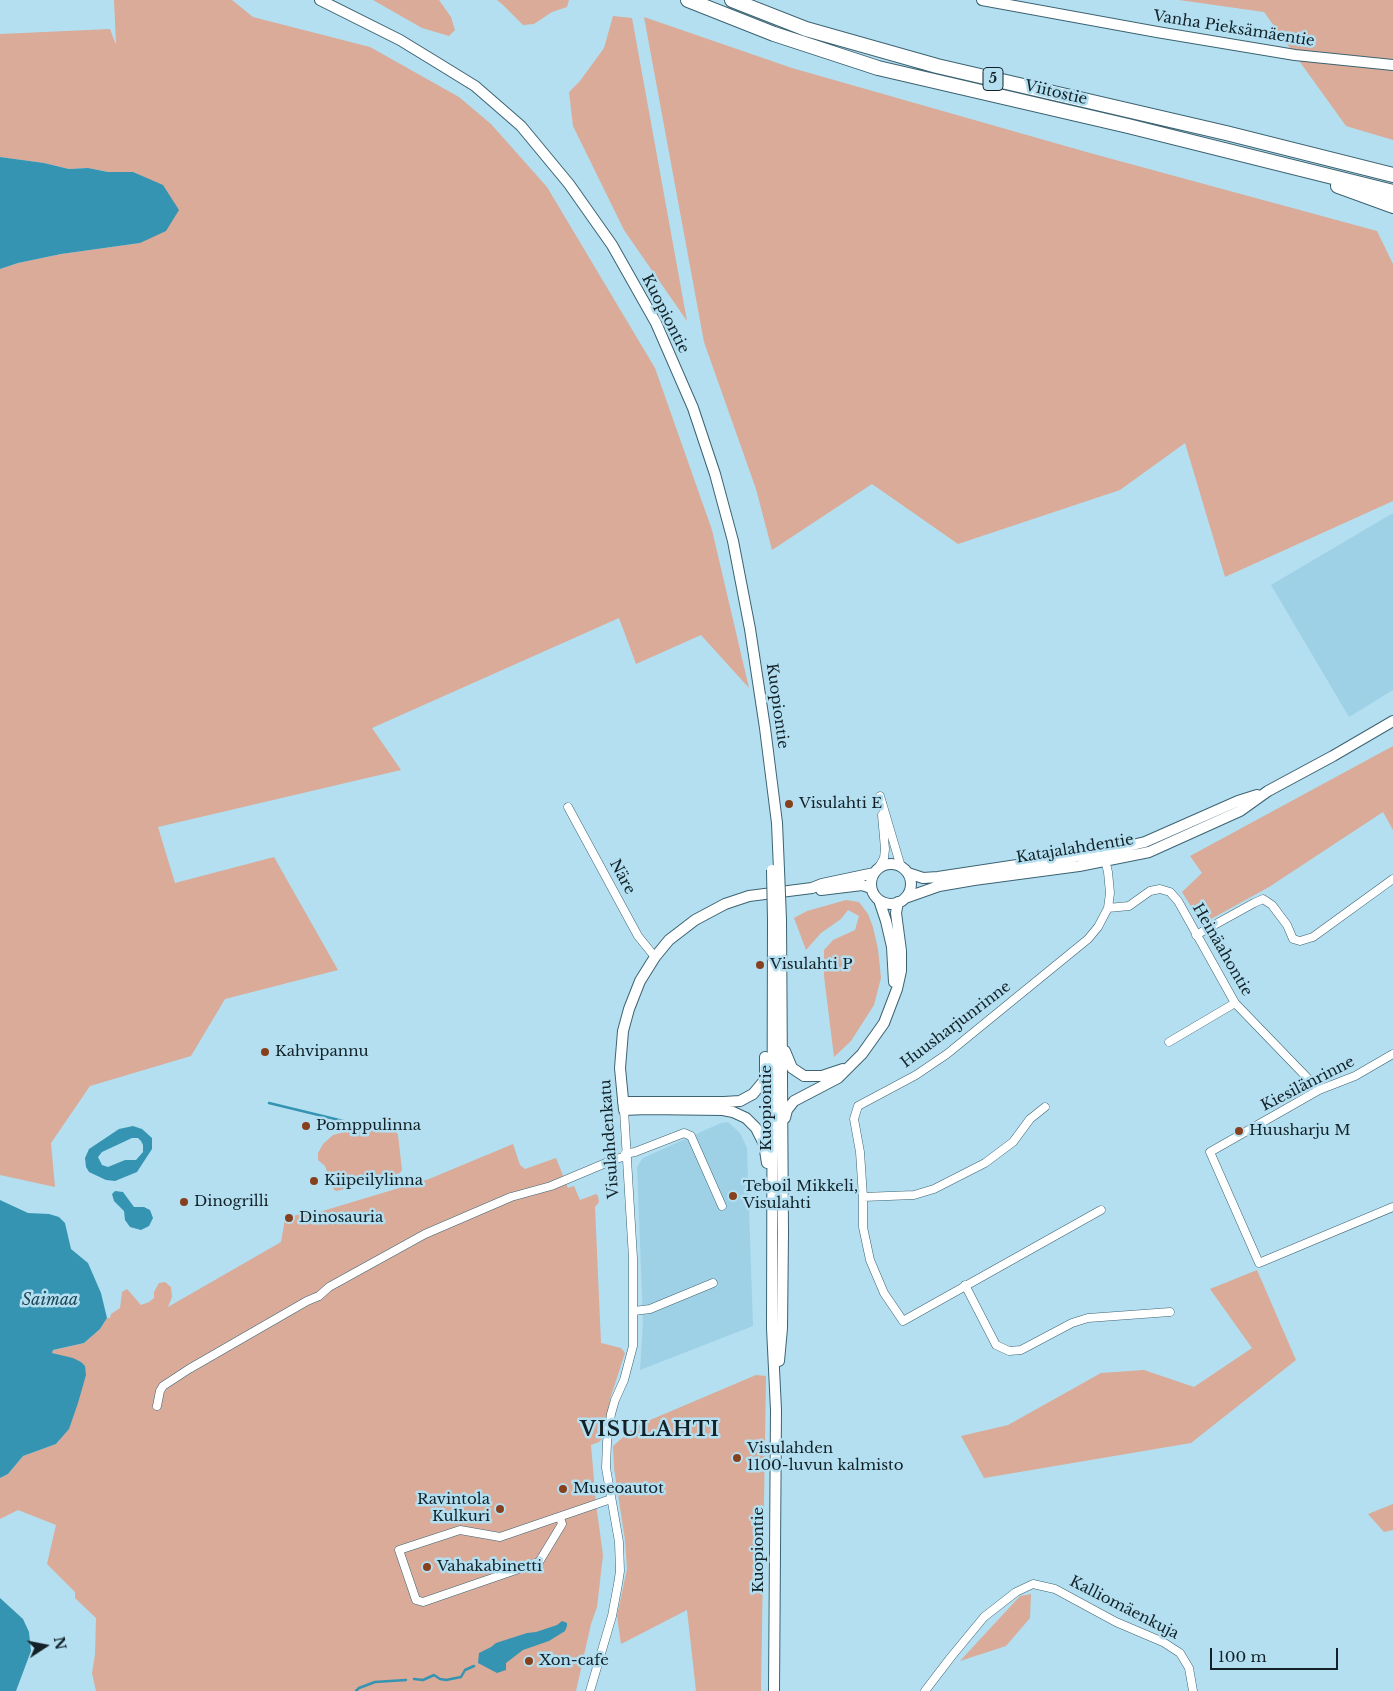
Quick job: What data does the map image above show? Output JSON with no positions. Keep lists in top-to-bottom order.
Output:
{
  "streets": {
    "highway": ["5", "Viitostie"],
    "street": [
      "Vanha Pieksämäentie",
      "Kuopiontie",
      "Katajalahdentie",
      "Näre",
      "Heinäahontie",
      "Huusharjunrinne",
      "Kiesilänrinne",
      "Visulahdenkatu",
      "Kalliomäenkuja"
    ]
  },
  "crossings": [
    ["Katajalahdentie", "Huusharjunrinne"],
    ["Katajalahdentie", "Visulahdenkatu"],
    ["Näre", "Visulahdenkatu"],
    ["Heinäahontie", "Huusharjunrinne"],
    ["Heinäahontie", "Kiesilänrinne"]
  ],
  "districts": ["VISULAHTI"],
  "water": ["Saimaa"],
  "places": [
    "Visulahti E",
    "Visulahti P",
    "Kahvipannu",
    "Pomppulinna",
    "Huusharju M",
    "Kiipeilylinna",
    "Teboil Mikkeli, Visulahti",
    "Dinogrilli",
    "Dinosauria",
    "Visulahden 1100-luvun kalmisto",
    "Museoautot",
    "Ravintola Kulkuri",
    "Vahakabinetti",
    "Xon-cafe"
  ],
  "scale_bar": "100 m",
  "north": "right"
}
